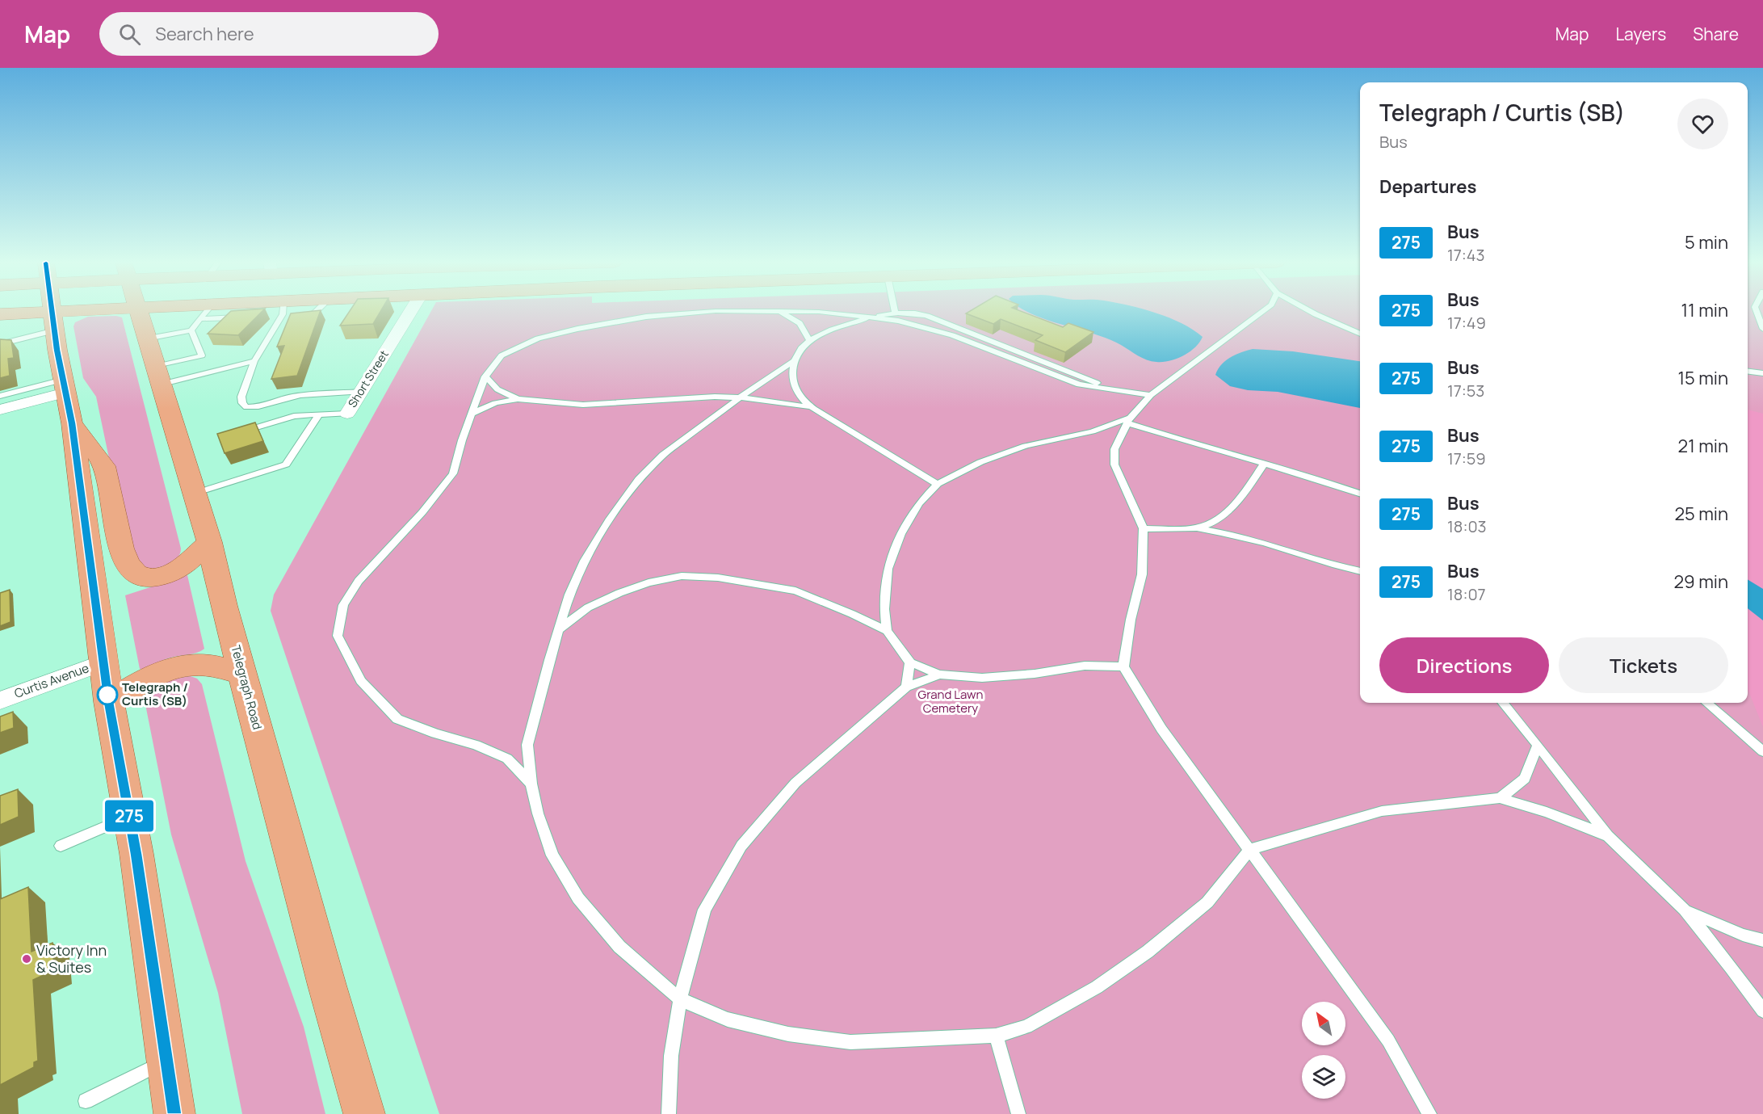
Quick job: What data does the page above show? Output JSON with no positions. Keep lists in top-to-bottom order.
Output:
{
  "streets": {
    "main road": ["Telegraph Road"],
    "street": ["Short Street", "Curtis Avenue"]
  },
  "parks": ["Grand Lawn Cemetery"],
  "places": ["Telegraph / Curtis (SB)", "Victory Inn & Suites"],
  "lines": ["bus line 275"],
  "north": "top left",
  "page": {
    "header": "Map",
    "search": "Search here",
    "nav": ["Map", "Layers", "Share"],
    "on_map": "275",
    "heading": [
      ["Telegraph / Curtis (SB)", "Bus"],
      "Departures"
    ],
    "list": [
      {
        "mark": "275",
        "name": "Bus",
        "note": "17:43",
        "value": "5 min"
      },
      {
        "mark": "275",
        "name": "Bus",
        "note": "17:49",
        "value": "11 min"
      },
      {
        "mark": "275",
        "name": "Bus",
        "note": "17:53",
        "value": "15 min"
      },
      {
        "mark": "275",
        "name": "Bus",
        "note": "17:59",
        "value": "21 min"
      },
      {
        "mark": "275",
        "name": "Bus",
        "note": "18:03",
        "value": "25 min"
      },
      {
        "mark": "275",
        "name": "Bus",
        "note": "18:07",
        "value": "29 min"
      }
    ],
    "buttons": ["Directions", "Tickets"]
  }
}
